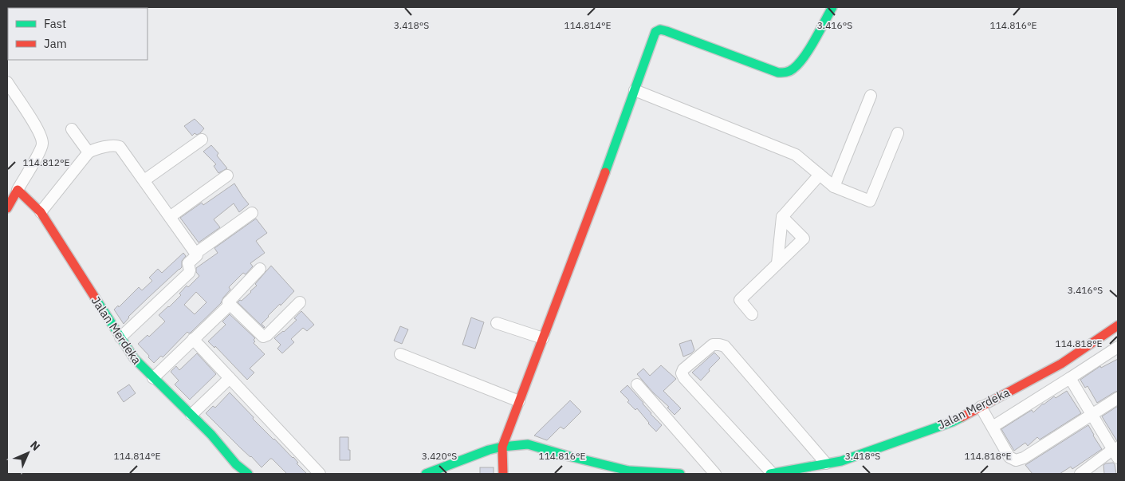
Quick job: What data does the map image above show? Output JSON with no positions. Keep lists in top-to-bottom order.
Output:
{
  "streets": {
    "street": ["Jalan Merdeka"]
  },
  "legend": ["Fast", "Jam"],
  "north": "top right",
  "coordinates": [
    "3.418°S",
    "114.814°E",
    "3.416°S",
    "114.816°E",
    "114.812°E",
    "114.818°E",
    "3.420°S"
  ]
}
